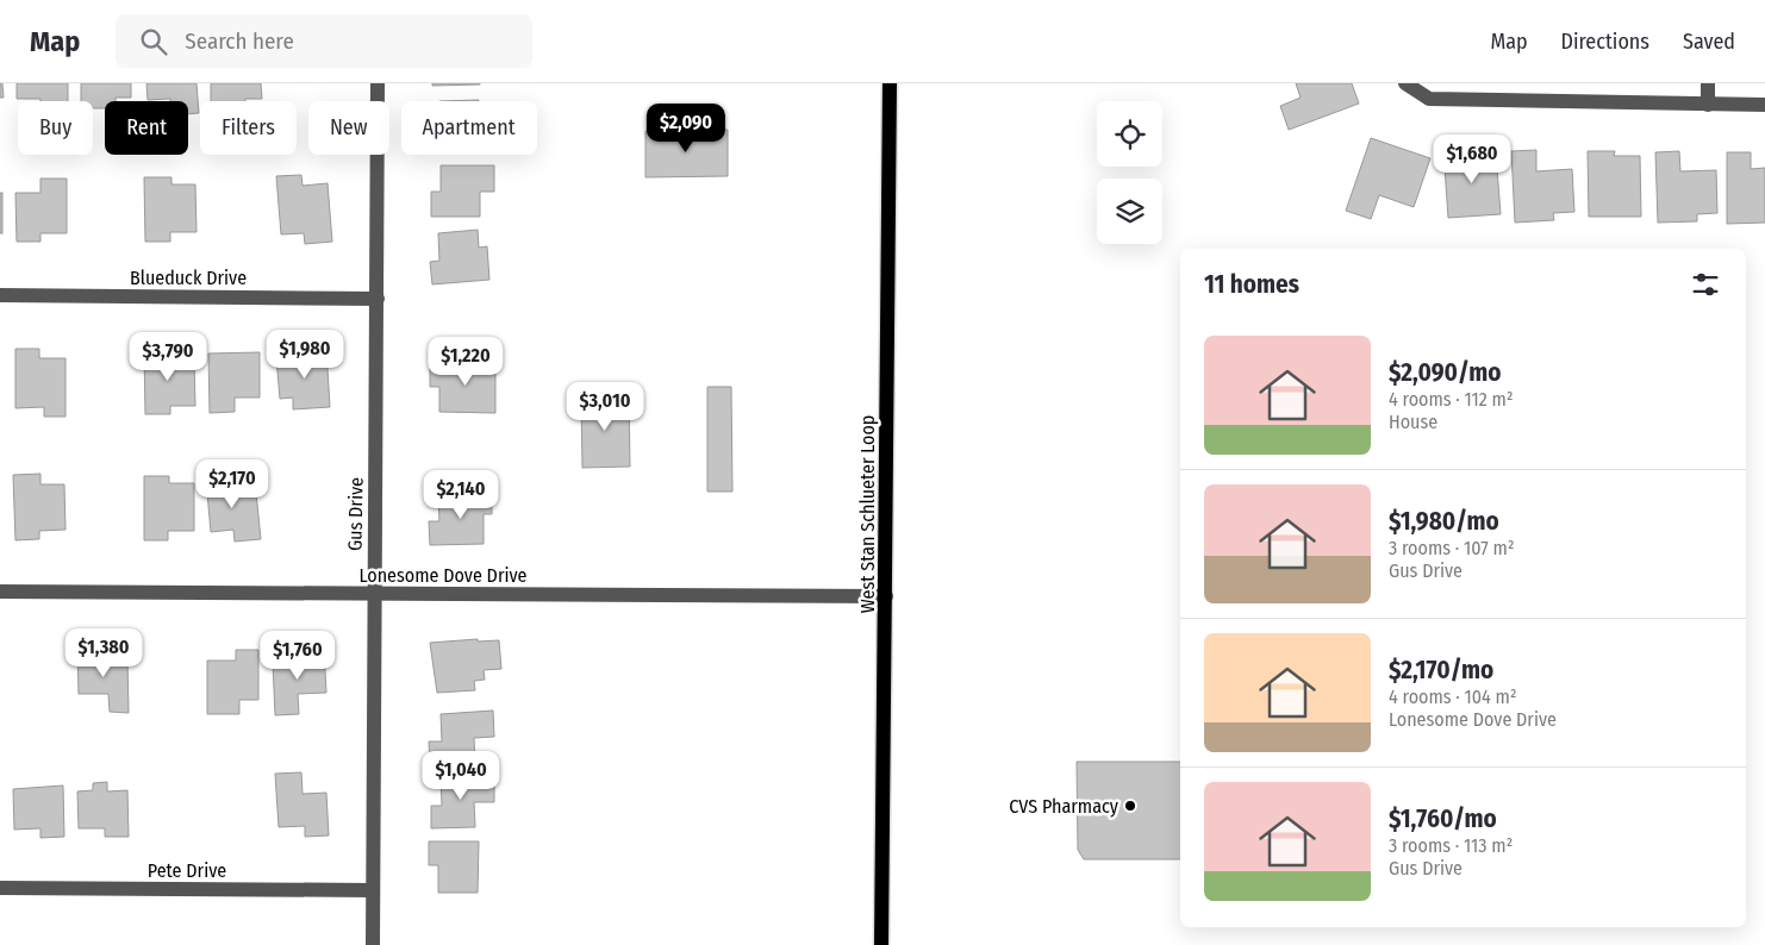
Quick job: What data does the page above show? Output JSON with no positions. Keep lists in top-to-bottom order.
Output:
{
  "streets": {
    "main road": ["West Stan Schlueter Loop"],
    "street": [
      "Blueduck Drive",
      "Gus Drive",
      "Lonesome Dove Drive",
      "Pete Drive"
    ]
  },
  "crossings": [
    ["Blueduck Drive", "Gus Drive"],
    ["Gus Drive", "Lonesome Dove Drive"],
    ["Gus Drive", "Pete Drive"],
    ["West Stan Schlueter Loop", "Lonesome Dove Drive"]
  ],
  "places": ["CVS Pharmacy"],
  "page": {
    "header": "Map",
    "search": "Search here",
    "nav": ["Map", "Directions", "Saved"],
    "chip": [
      "Buy",
      "Rent",
      "Filters",
      "New",
      "Apartment"
    ],
    "price": [
      "$2,090",
      "$1,680",
      "$1,980",
      "$3,790",
      "$1,220",
      "$3,010",
      "$2,170",
      "$2,140",
      "$1,380",
      "$1,760",
      "$1,040"
    ],
    "heading": "11 homes",
    "list": [
      {
        "name": "$2,090/mo",
        "note": "4 rooms · 112 m² · House"
      },
      {
        "name": "$1,980/mo",
        "note": "3 rooms · 107 m² · Gus Drive"
      },
      {
        "name": "$2,170/mo",
        "note": "4 rooms · 104 m² · Lonesome Dove Drive"
      },
      {
        "name": "$1,760/mo",
        "note": "3 rooms · 113 m² · Gus Drive"
      }
    ]
  }
}
